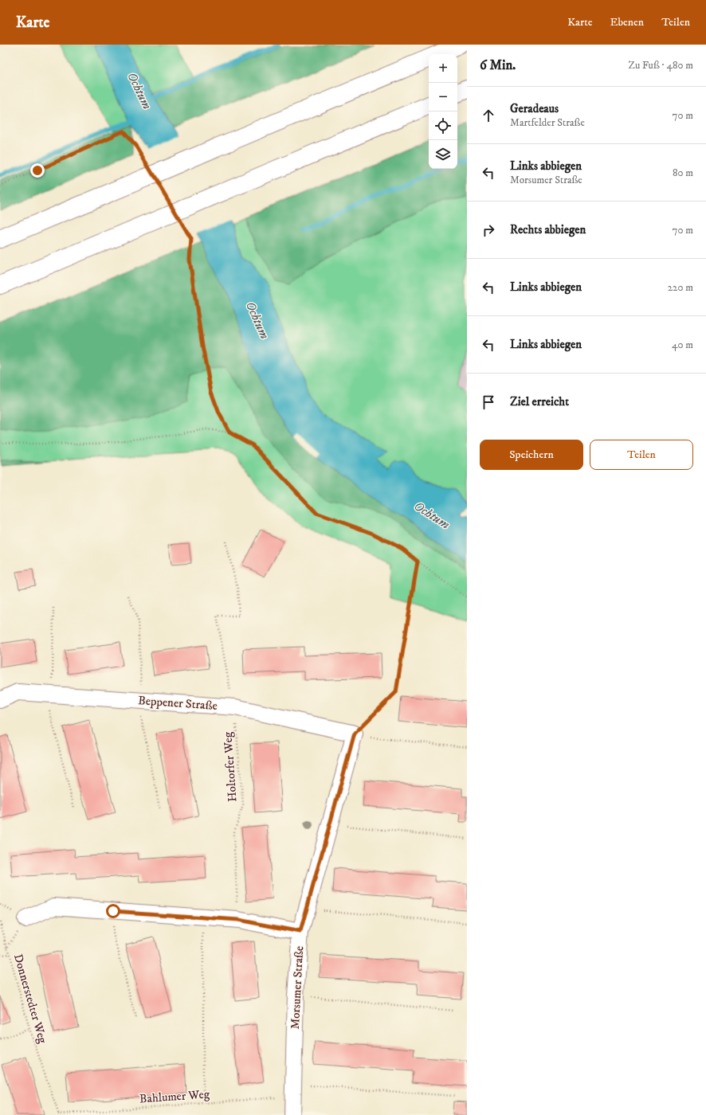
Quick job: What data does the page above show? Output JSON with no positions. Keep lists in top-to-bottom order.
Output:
{
  "streets": {
    "street": ["Beppener Straße", "Morsumer Straße"],
    "path": ["Holtorfer Weg", "Donnerstedter Weg", "Bahlumer Weg"]
  },
  "crossings": [
    ["Beppener Straße", "Holtorfer Weg"],
    ["Beppener Straße", "Morsumer Straße"],
    ["Morsumer Straße", "Bahlumer Weg"],
    ["Donnerstedter Weg", "Bahlumer Weg"]
  ],
  "water": ["Ochtum"],
  "page": {
    "header": "Karte",
    "nav": ["Karte", "Ebenen", "Teilen"],
    "heading": ["6 Min.", "Zu Fuß · 480 m"],
    "map_buttons": ["+", "−"],
    "list": [
      ["Geradeaus", "Martfelder Straße", "70 m"],
      ["Links abbiegen", "Morsumer Straße", "80 m"],
      ["Rechts abbiegen", "70 m"],
      ["Links abbiegen", "220 m"],
      ["Links abbiegen", "40 m"],
      "Ziel erreicht"
    ],
    "buttons": ["Speichern", "Teilen"]
  }
}
